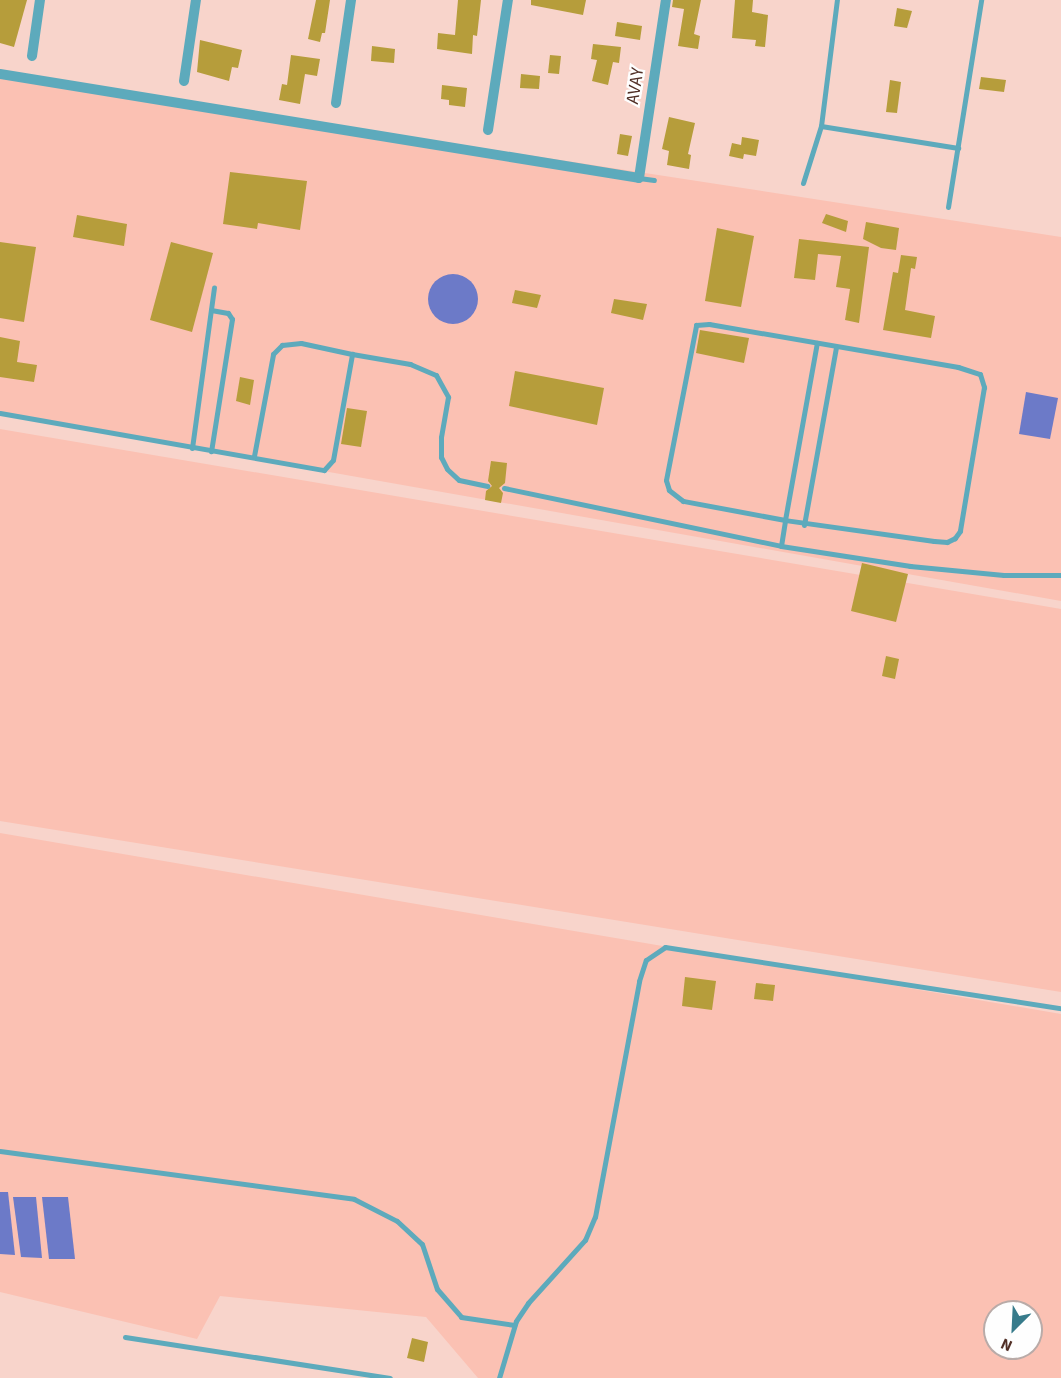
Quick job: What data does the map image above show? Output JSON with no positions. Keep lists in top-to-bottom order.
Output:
{
  "streets": {
    "street": ["AVAY"]
  },
  "north": "bottom left"
}
